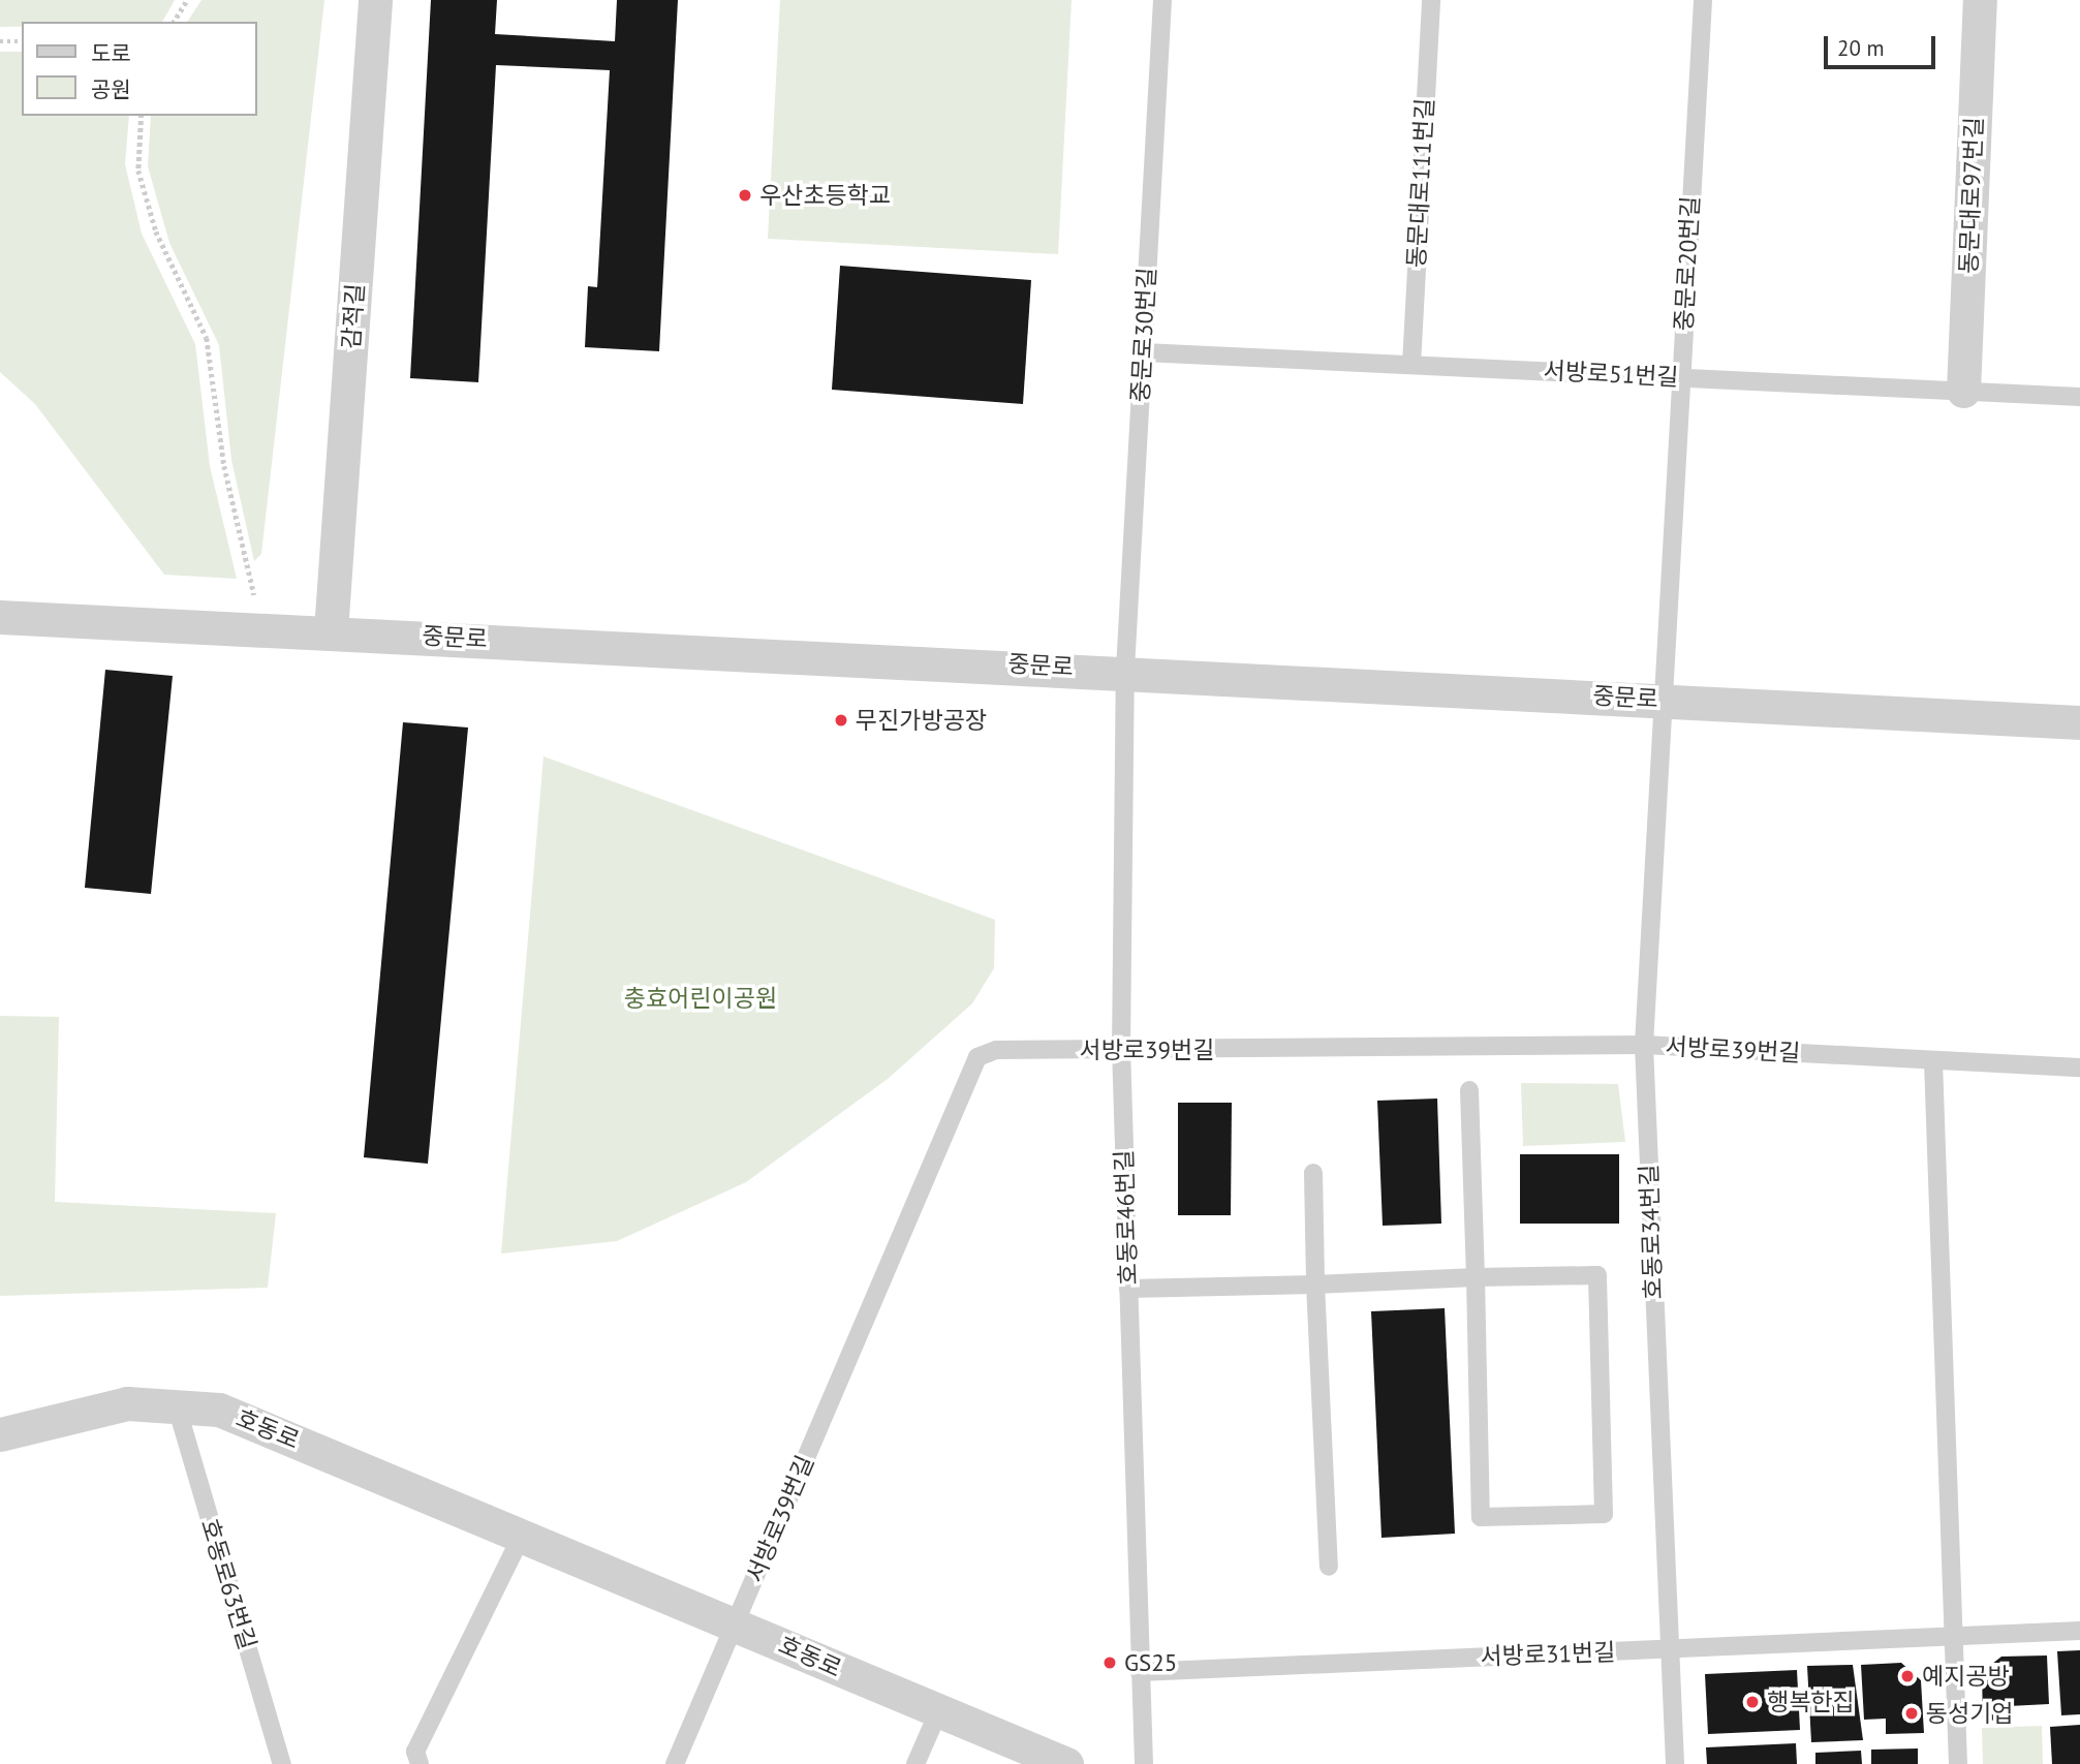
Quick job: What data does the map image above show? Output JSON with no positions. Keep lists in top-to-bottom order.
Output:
{
  "streets": {
    "street": [
      "동문대로97번길",
      "감적길",
      "중문로",
      "호동로"
    ],
    "lane": [
      "동문대로111번길",
      "중문로20번길",
      "중문로30번길",
      "서방로51번길",
      "서방로39번길",
      "호동로46번길",
      "호동로34번길",
      "호동로63번길",
      "서방로31번길"
    ]
  },
  "crossings": [
    ["동문대로111번길", "서방로51번길"],
    ["동문대로97번길", "서방로51번길"],
    ["중문로20번길", "서방로51번길"],
    ["중문로20번길", "중문로"],
    ["중문로20번길", "호동로34번길"],
    ["감적길", "중문로"],
    ["중문로30번길", "서방로51번길"],
    ["중문로30번길", "중문로"],
    ["중문로30번길", "호동로46번길"],
    ["중문로", "호동로46번길"],
    ["중문로", "호동로34번길"],
    ["서방로39번길", "호동로46번길"],
    ["서방로39번길", "호동로34번길"],
    ["서방로39번길", "호동로"],
    ["호동로46번길", "서방로31번길"],
    ["호동로34번길", "서방로31번길"],
    ["호동로", "호동로63번길"]
  ],
  "parks": ["충효어린이공원"],
  "places": [
    "우산초등학교",
    "무진가방공장",
    "GS25",
    "예지공방",
    "행복한집",
    "동성기업"
  ],
  "legend": ["도로", "공원"],
  "scale_bar": "20 m"
}
